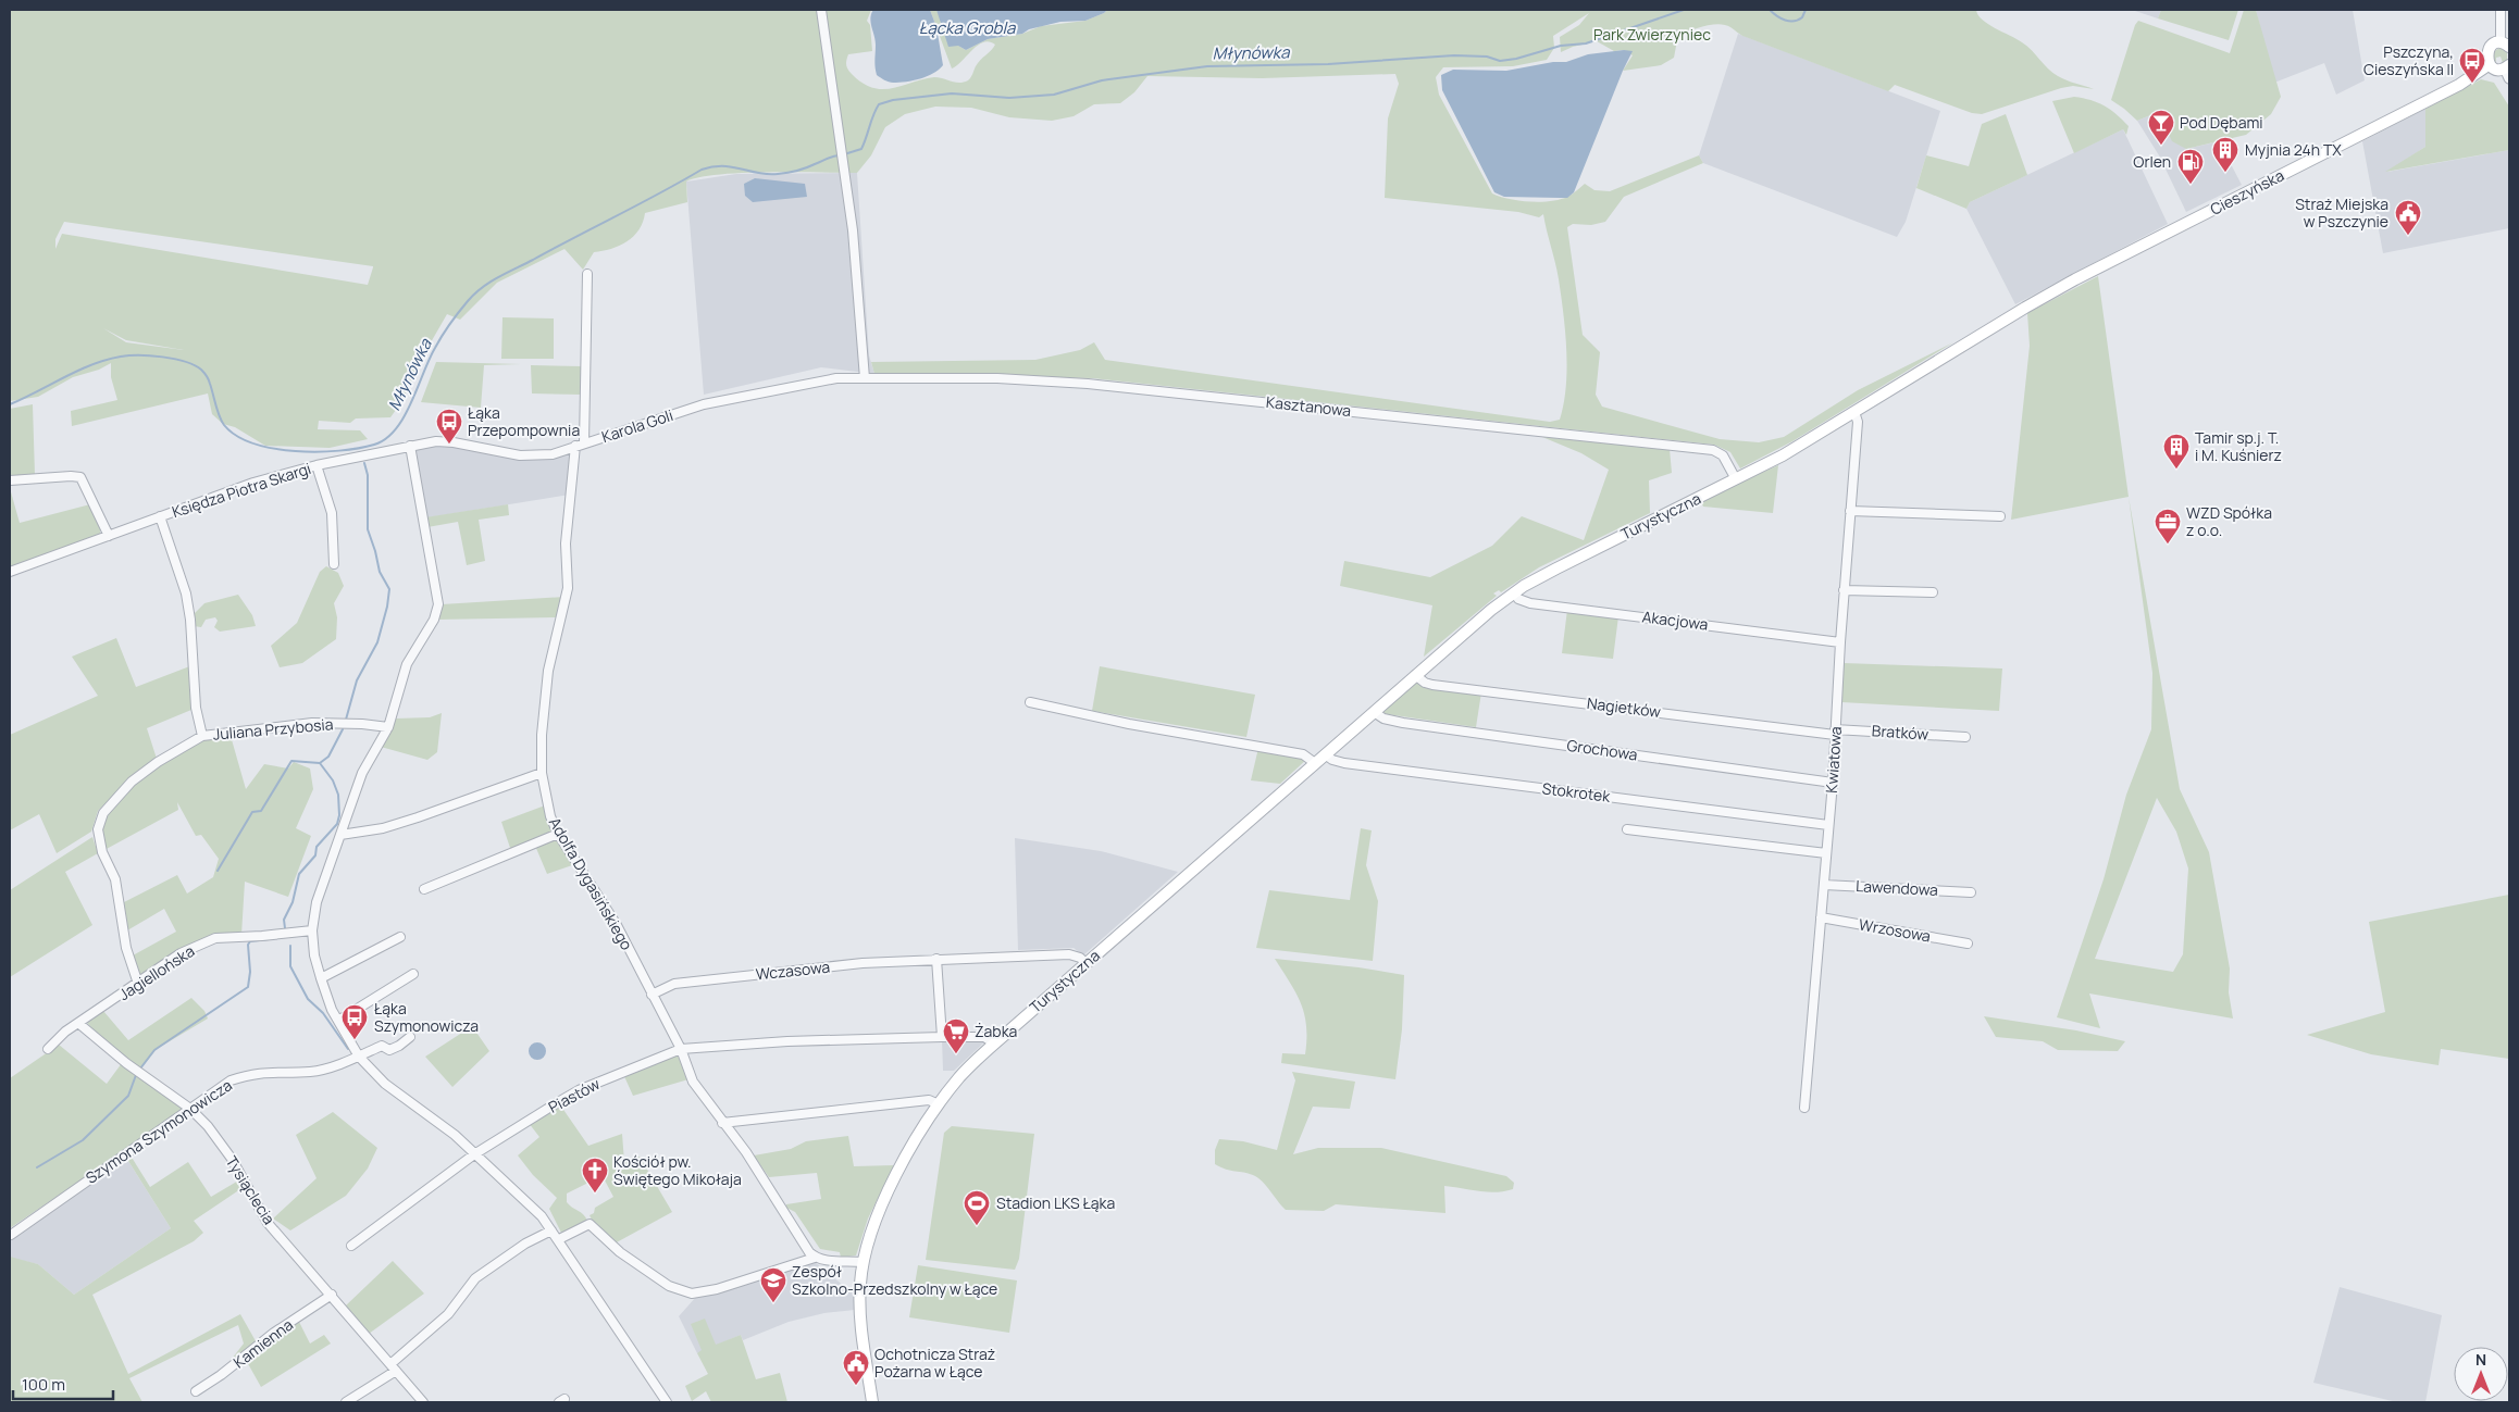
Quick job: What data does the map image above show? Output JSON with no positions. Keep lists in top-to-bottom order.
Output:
{
  "streets": {
    "main road": ["Cieszyńska", "Turystyczna"],
    "street": [
      "Kasztanowa",
      "Karola Goli",
      "Księdza Piotra Skargi",
      "Akacjowa",
      "Nagietków",
      "Juliana Przybosia",
      "Bratków",
      "Grochowa",
      "Kwiatowa",
      "Stokrotek",
      "Adolfa Dygasińskiego",
      "Lawendowa",
      "Wrzosowa",
      "Wczasowa",
      "Jagiellońska",
      "Piastów",
      "Szymona Szymonowicza",
      "Tysiąclecia",
      "Kamienna"
    ]
  },
  "crossings": [
    ["Cieszyńska", "Turystyczna"],
    ["Kasztanowa", "Karola Goli"],
    ["Kasztanowa", "Turystyczna"],
    ["Karola Goli", "Księdza Piotra Skargi"],
    ["Karola Goli", "Adolfa Dygasińskiego"],
    ["Turystyczna", "Akacjowa"],
    ["Turystyczna", "Nagietków"],
    ["Turystyczna", "Grochowa"],
    ["Turystyczna", "Kwiatowa"],
    ["Turystyczna", "Stokrotek"],
    ["Turystyczna", "Wczasowa"],
    ["Akacjowa", "Kwiatowa"],
    ["Nagietków", "Bratków"],
    ["Nagietków", "Kwiatowa"],
    ["Juliana Przybosia", "Jagiellońska"],
    ["Bratków", "Kwiatowa"],
    ["Grochowa", "Kwiatowa"],
    ["Kwiatowa", "Stokrotek"],
    ["Kwiatowa", "Lawendowa"],
    ["Kwiatowa", "Wrzosowa"],
    ["Adolfa Dygasińskiego", "Wczasowa"],
    ["Adolfa Dygasińskiego", "Piastów"],
    ["Jagiellońska", "Tysiąclecia"],
    ["Szymona Szymonowicza", "Tysiąclecia"],
    ["Tysiąclecia", "Kamienna"]
  ],
  "water": ["Łącka Grobla", "Młynówka"],
  "parks": ["Park Zwierzyniec"],
  "places": {
    "bus stop": ["Pszczyna, Cieszyńska II", "Łąka Przepompownia", "Łąka Szymonowicza"],
    "bar": ["Pod Dębami"],
    "building": ["Myjnia 24h TX", "Tamir sp.j. T. i M. Kuśnierz"],
    "fuel station": ["Orlen"],
    "public building": ["Straż Miejska w Pszczynie", "Ochotnicza Straż Pożarna w Łące"],
    "office": ["WZD Spółka z o.o."],
    "supermarket": ["Żabka"],
    "church": ["Kościół pw. Świętego Mikołaja"],
    "sports": ["Stadion LKS Łąka"],
    "school or university": ["Zespół Szkolno-Przedszkolny w Łące"]
  },
  "scale_bar": "100 m",
  "north": "top"
}
